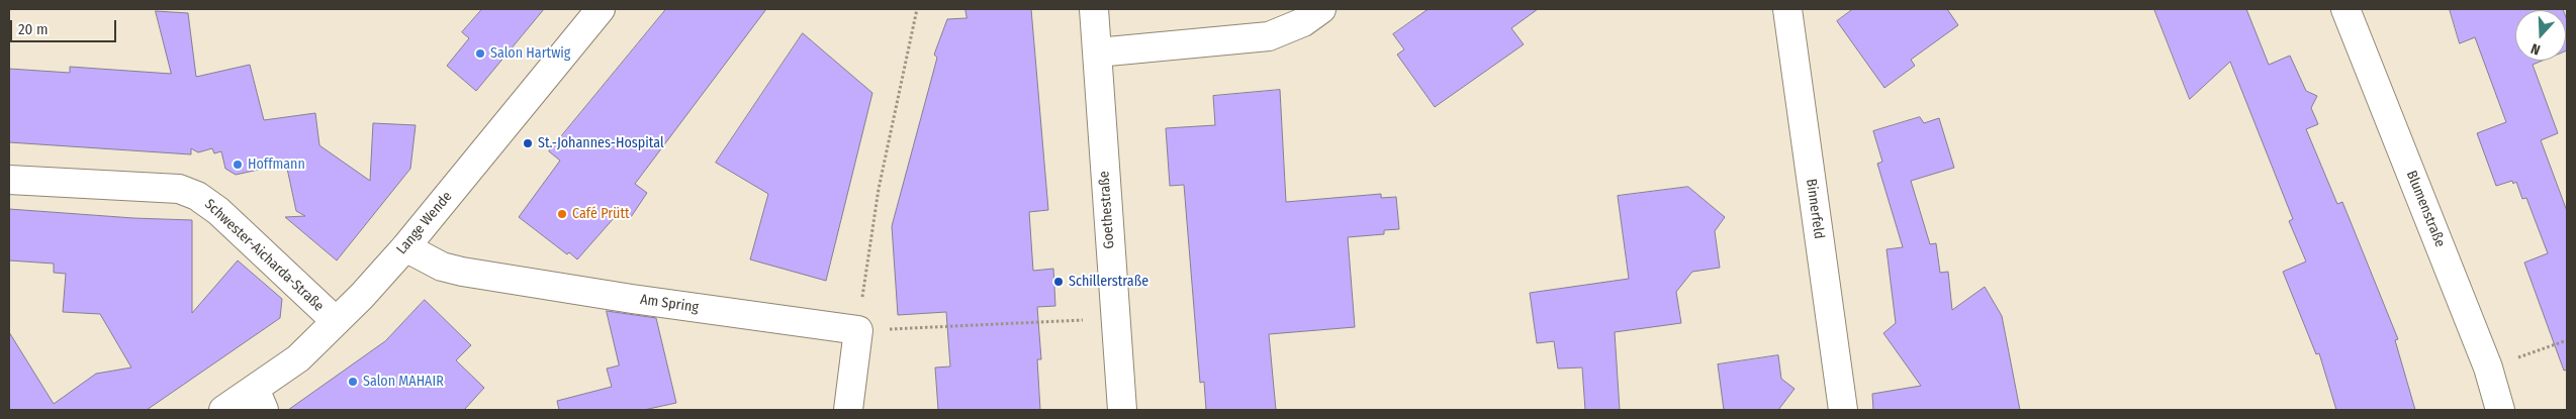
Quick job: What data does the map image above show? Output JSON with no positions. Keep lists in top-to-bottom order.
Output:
{
  "streets": {
    "street": [
      "Binnerfeld",
      "Blumenstraße",
      "Goethestraße",
      "Lange Wende",
      "Schwester-Aicharda-Straße",
      "Am Spring"
    ]
  },
  "crossings": [
    ["Lange Wende", "Schwester-Aicharda-Straße"],
    ["Lange Wende", "Am Spring"]
  ],
  "places": [
    "Salon Hartwig",
    "St.-Johannes-Hospital",
    "Hoffmann",
    "Café Prütt",
    "Schillerstraße",
    "Salon MAHAIR"
  ],
  "scale_bar": "20 m",
  "north": "bottom"
}
